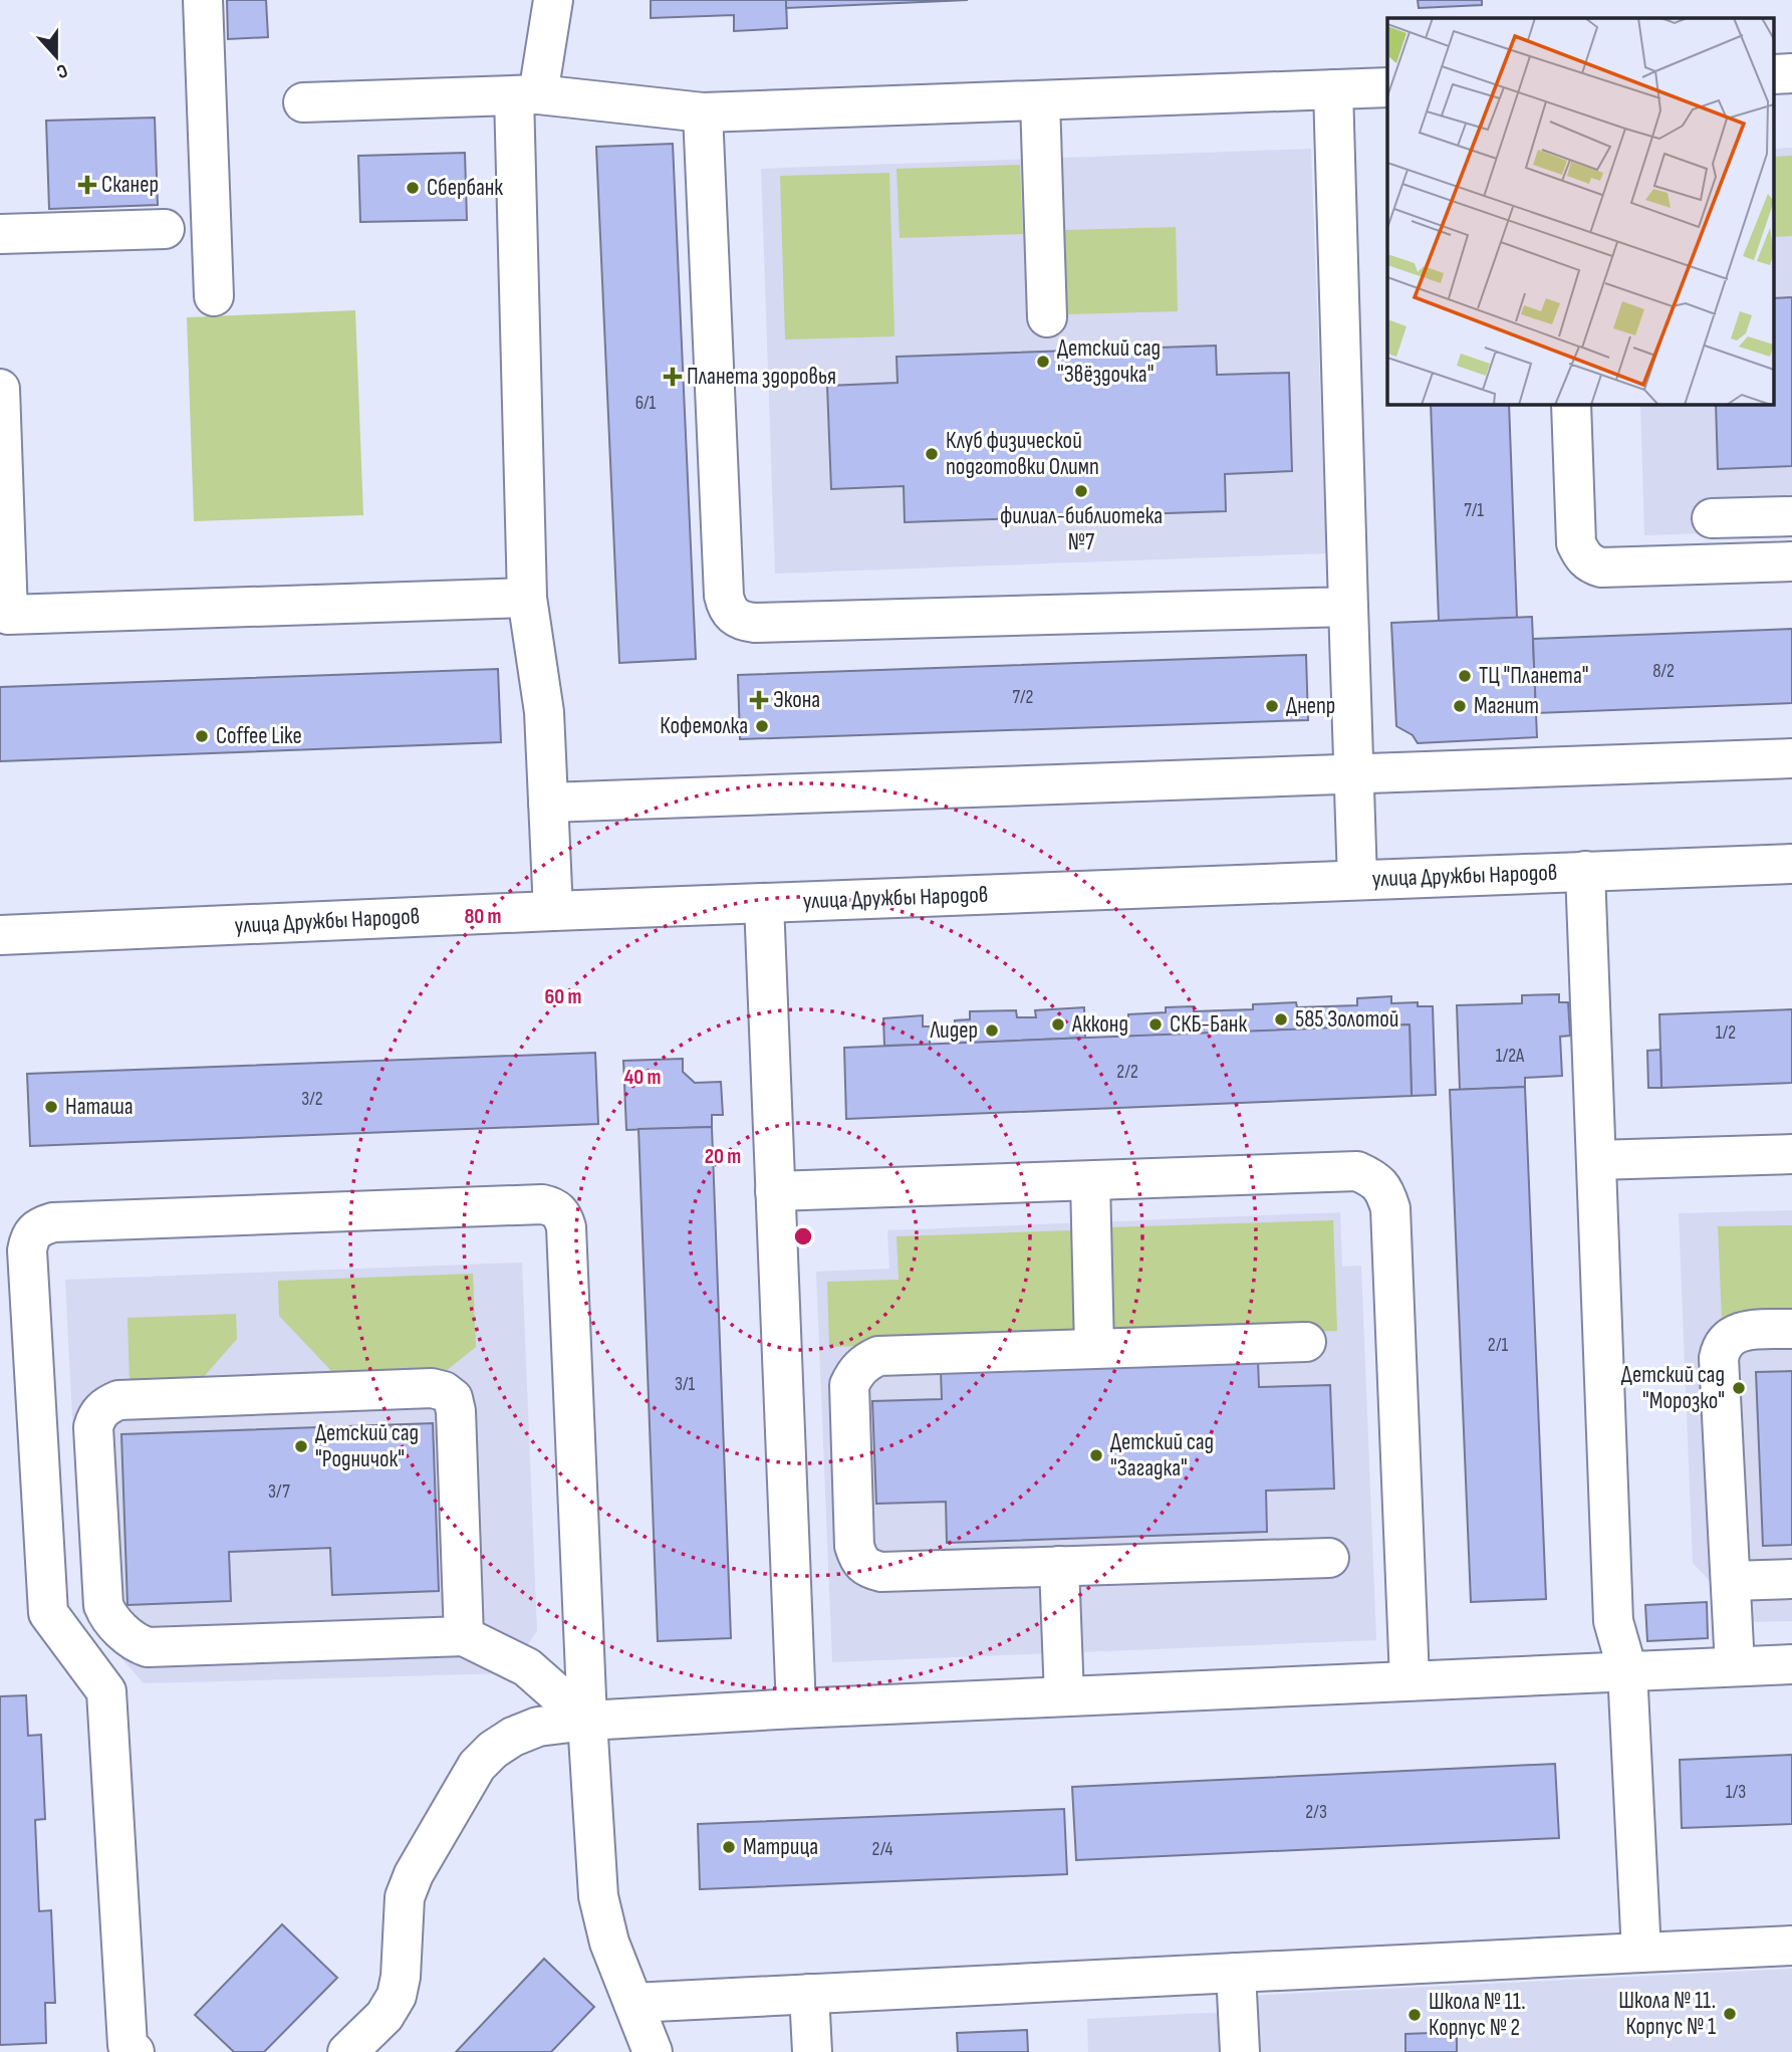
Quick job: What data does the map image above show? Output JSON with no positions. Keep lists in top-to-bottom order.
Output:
{
  "streets": {
    "street": ["улица Дружбы Народов"]
  },
  "places": {
    "health": ["Сканер", "Планета здоровья", "Экона"],
    "other": [
      "Сбербанк",
      "Детский сад \"Звёздочка\"",
      "Клуб физической подготовки Олимп",
      "филиал-библиотека №7",
      "ТЦ \"Планета\"",
      "Днепр",
      "Магнит",
      "Кофемолка",
      "Coffee Like",
      "585 Золотой",
      "Акконд",
      "СКБ-Банк",
      "Лидер",
      "Наташа",
      "Детский сад \"Морозко\"",
      "Детский сад \"Родничок\"",
      "Детский сад \"Загадка\"",
      "Матрица",
      "Школа № 11. Корпус № 1",
      "Школа № 11. Корпус № 2"
    ]
  },
  "house_numbers": [
    "6/1",
    "7/1",
    "8/2",
    "7/2",
    "1/2",
    "1/2А",
    "2/2",
    "3/2",
    "2/1",
    "3/1",
    "3/7",
    "1/3",
    "2/3",
    "2/4"
  ],
  "north": "bottom",
  "rings": [
    "80 m",
    "60 m",
    "40 m",
    "20 m"
  ]
}
